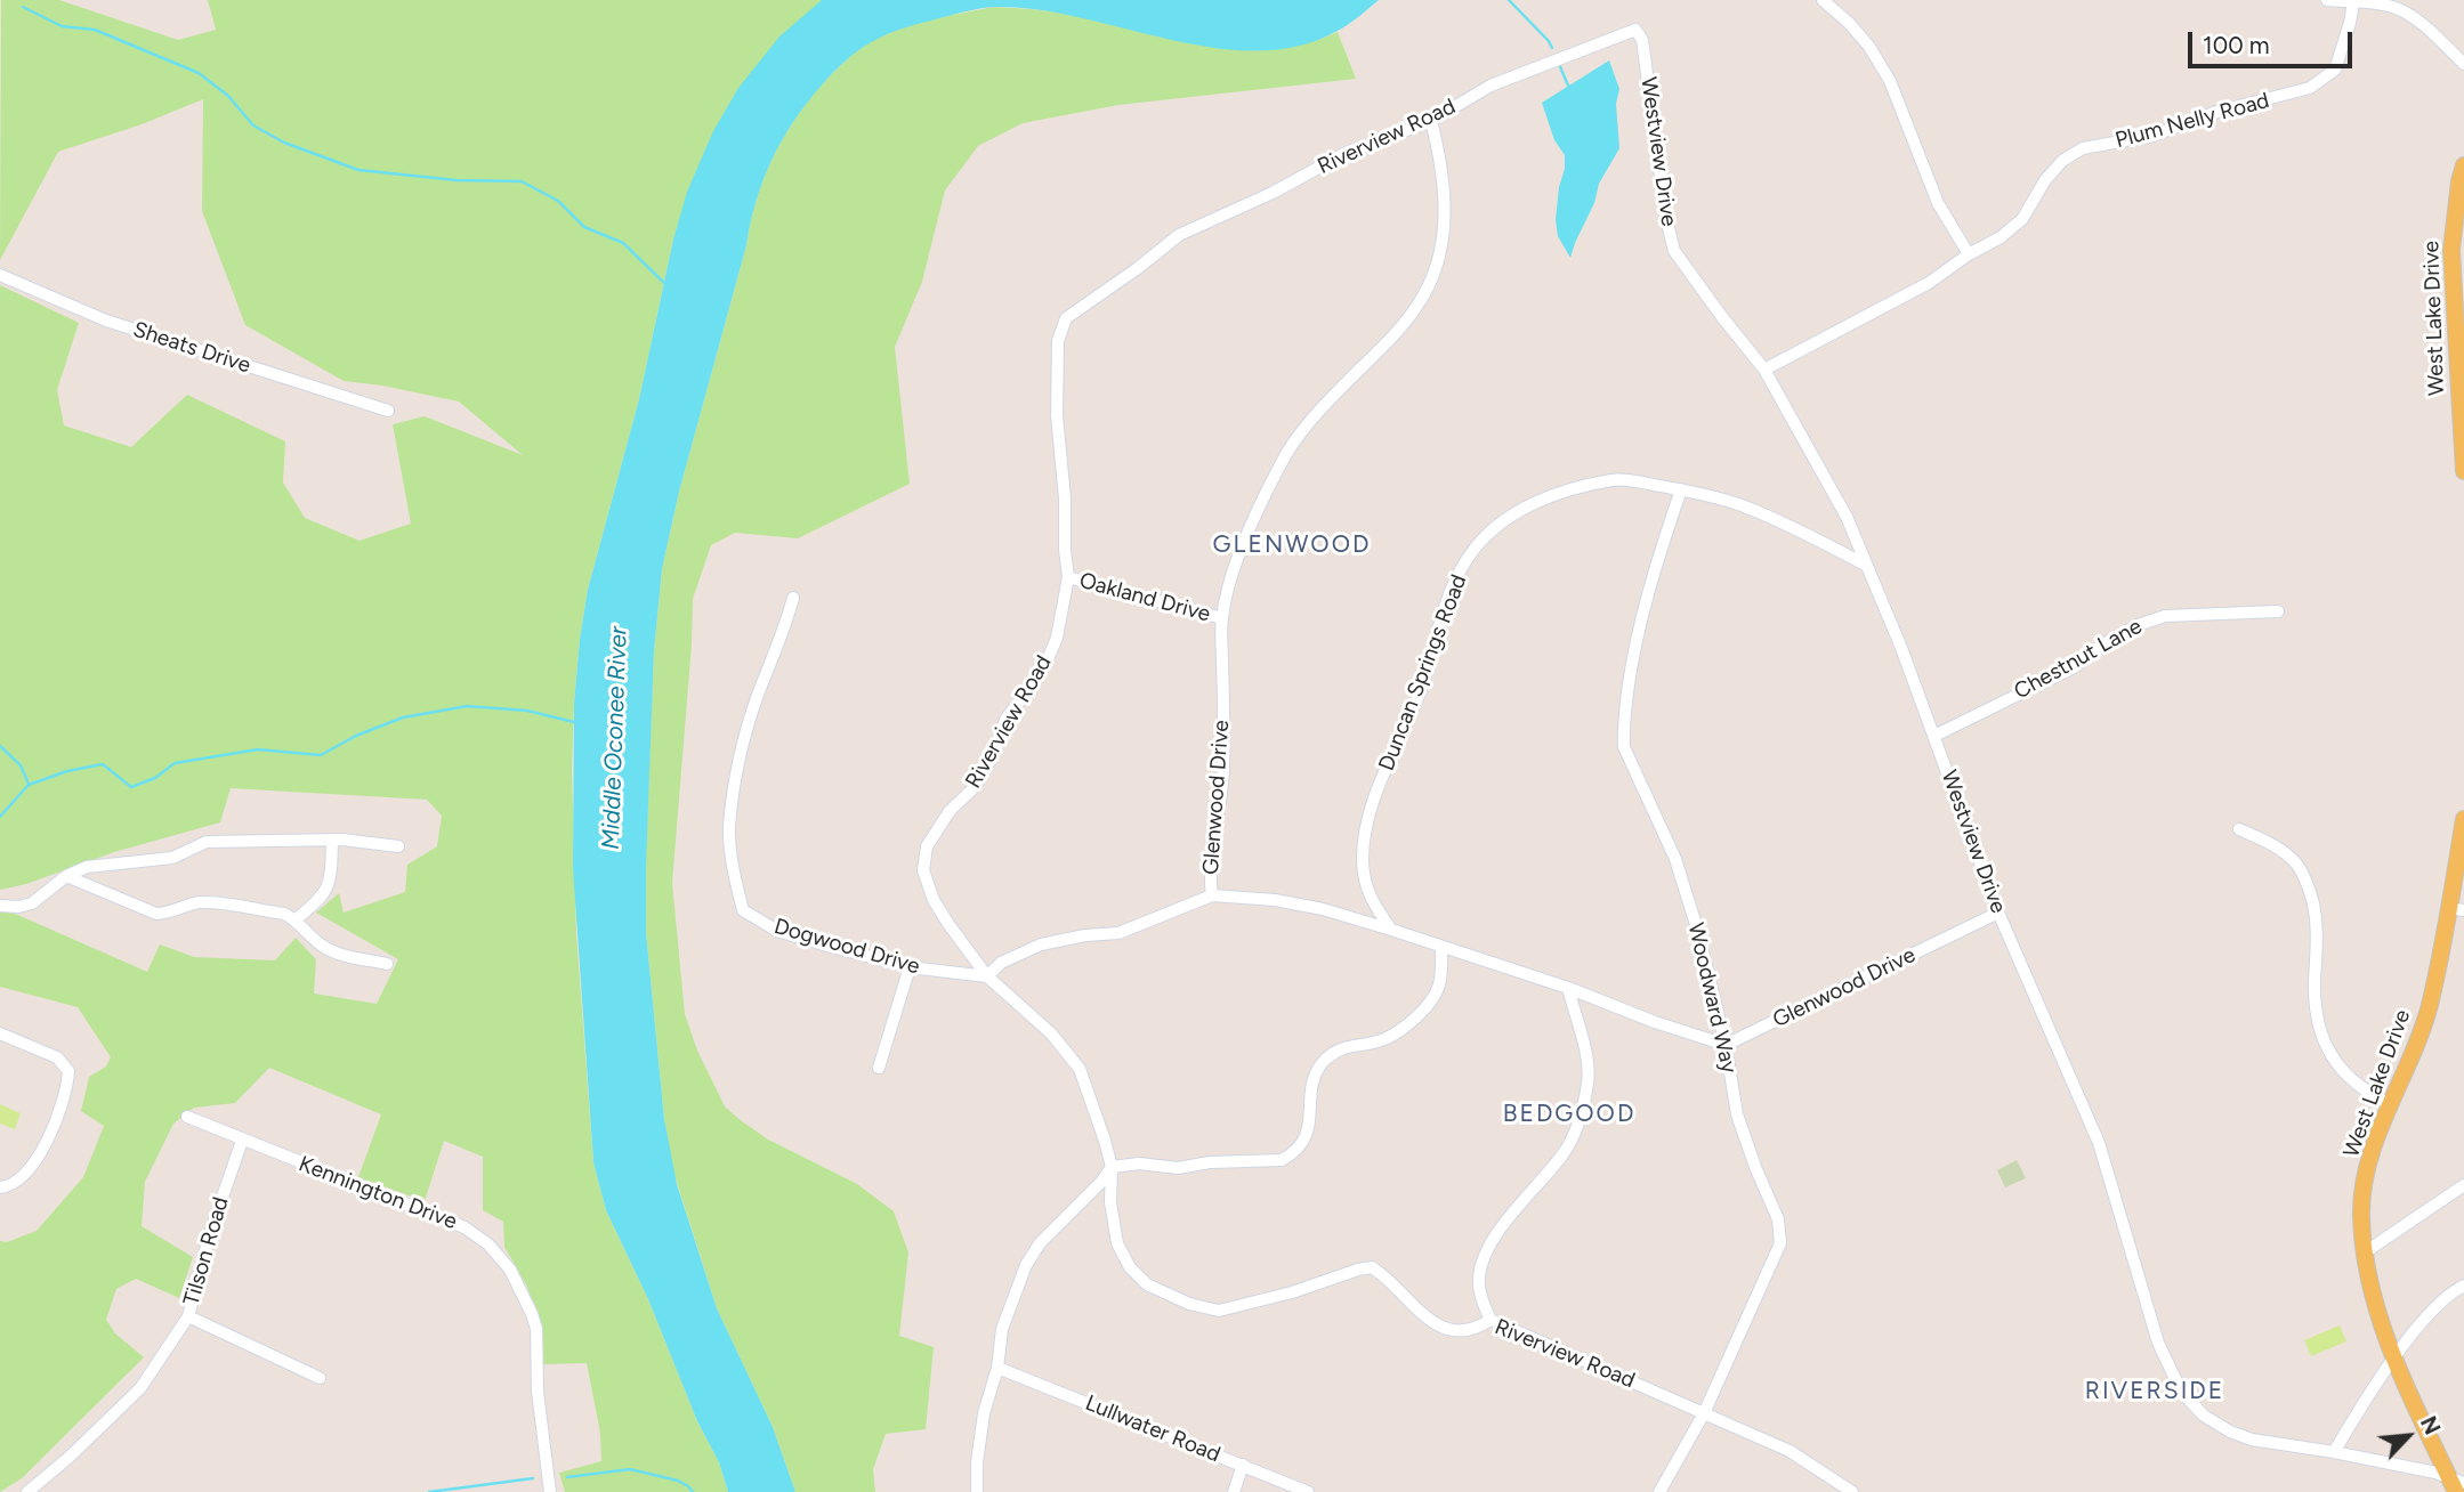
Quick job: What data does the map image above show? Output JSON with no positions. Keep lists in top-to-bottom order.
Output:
{
  "streets": {
    "main road": ["West Lake Drive"],
    "street": [
      "Plum Nelly Road",
      "Riverview Road",
      "Westview Drive",
      "Sheats Drive",
      "Oakland Drive",
      "Chestnut Lane",
      "Duncan Springs Road",
      "Glenwood Drive",
      "Dogwood Drive",
      "Woodward Way",
      "Kennington Drive",
      "Tilson Road",
      "Lullwater Road"
    ]
  },
  "crossings": [
    ["Plum Nelly Road", "Westview Drive"],
    ["Riverview Road", "Westview Drive"],
    ["Riverview Road", "Oakland Drive"],
    ["Riverview Road", "Glenwood Drive"],
    ["Riverview Road", "Dogwood Drive"],
    ["Riverview Road", "Woodward Way"],
    ["Westview Drive", "West Lake Drive"],
    ["Westview Drive", "Chestnut Lane"],
    ["Westview Drive", "Duncan Springs Road"],
    ["Westview Drive", "Glenwood Drive"],
    ["Oakland Drive", "Glenwood Drive"],
    ["Duncan Springs Road", "Glenwood Drive"],
    ["Duncan Springs Road", "Woodward Way"],
    ["Glenwood Drive", "Woodward Way"],
    ["Kennington Drive", "Tilson Road"]
  ],
  "districts": ["GLENWOOD", "BEDGOOD", "RIVERSIDE"],
  "water": ["Middle Oconee River"],
  "scale_bar": "100 m",
  "north": "top right"
}
